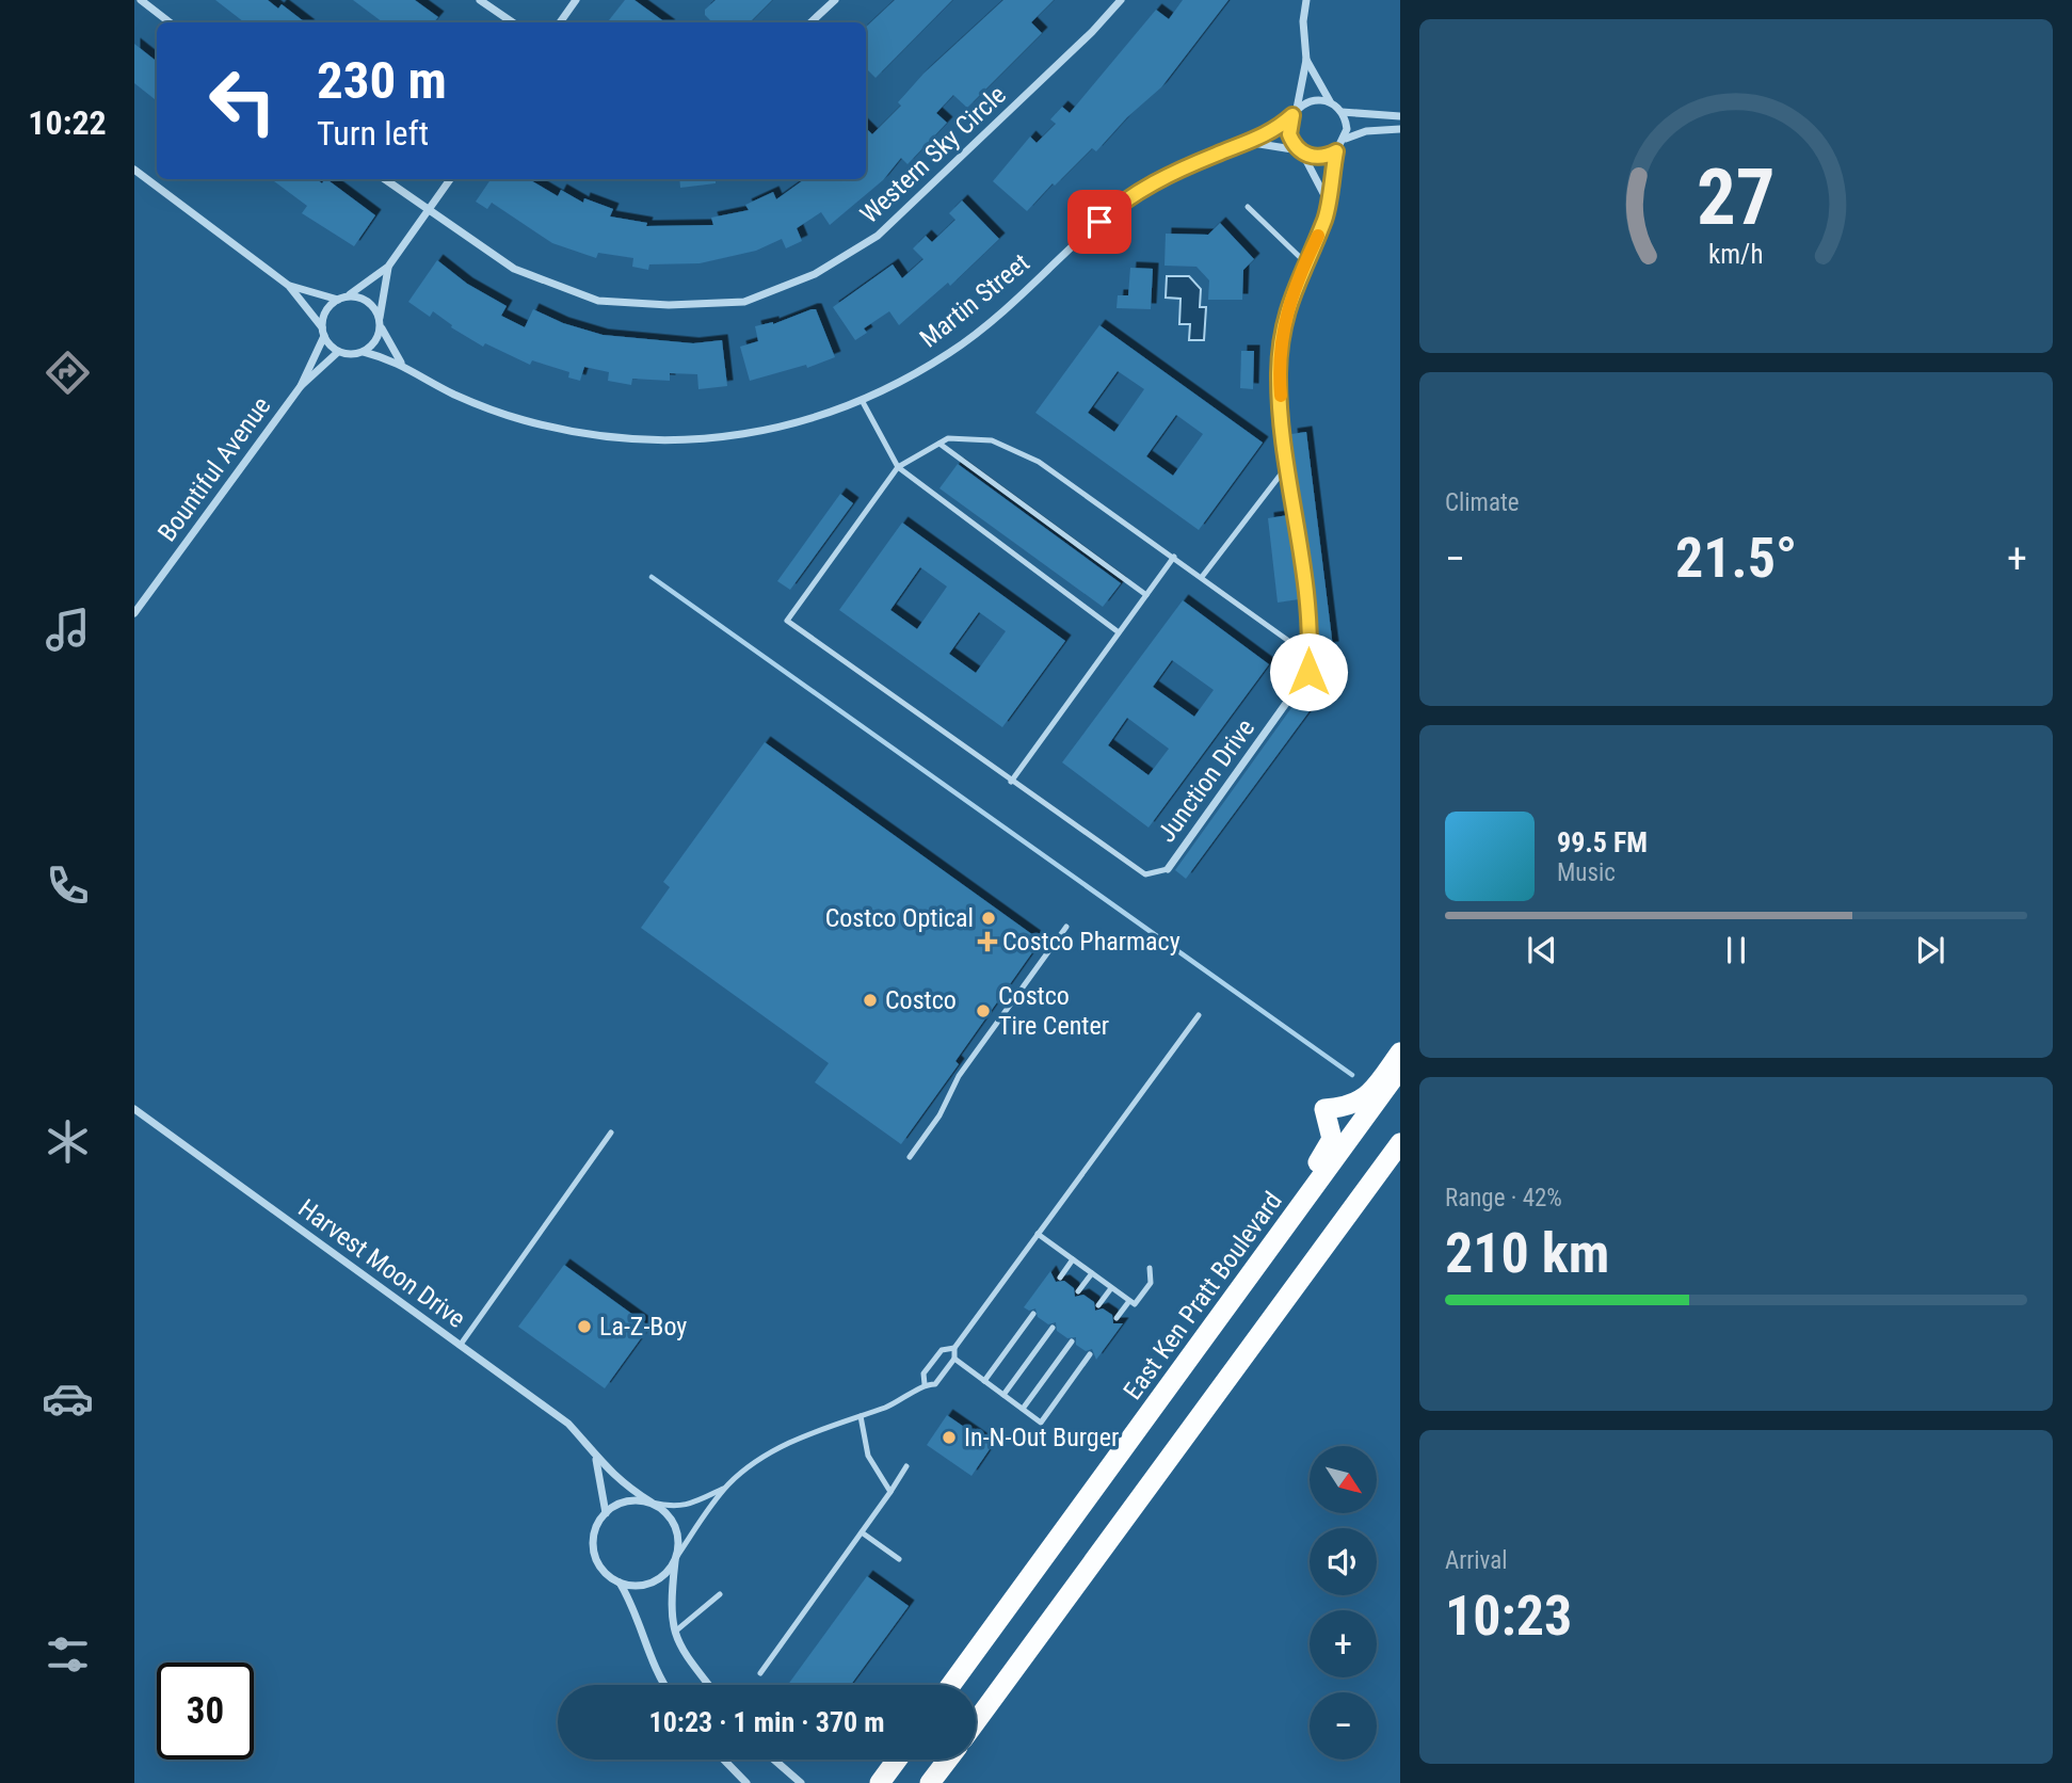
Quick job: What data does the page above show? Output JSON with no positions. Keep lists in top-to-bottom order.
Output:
{
  "streets": {
    "highway": ["East Ken Pratt Boulevard"],
    "street": [
      "Western Sky Circle",
      "Martin Street",
      "Bountiful Avenue",
      "Junction Drive",
      "Harvest Moon Drive"
    ]
  },
  "crossings": [
    ["Martin Street", "Junction Drive"]
  ],
  "places": {
    "other": [
      "Costco Optical",
      "Costco",
      "Costco Tire Center",
      "La-Z-Boy",
      "In-N-Out Burger"
    ],
    "health": ["Costco Pharmacy"]
  },
  "north": "bottom right",
  "page": {
    "tabs": "10:22",
    "turn": ["230 m", "Turn left"],
    "tile": [
      "Climate",
      ["Range · 42%", "210 km"],
      ["Arrival", "10:23"]
    ],
    "heat": ["−", "21.5°", "+"],
    "song": ["99.5 FM", "Music"],
    "map_buttons": ["+", "−"],
    "limit": "30",
    "trip": "10:23 · 1 min · 370 m",
    "gauge": ["27", "km/h"]
  }
}
